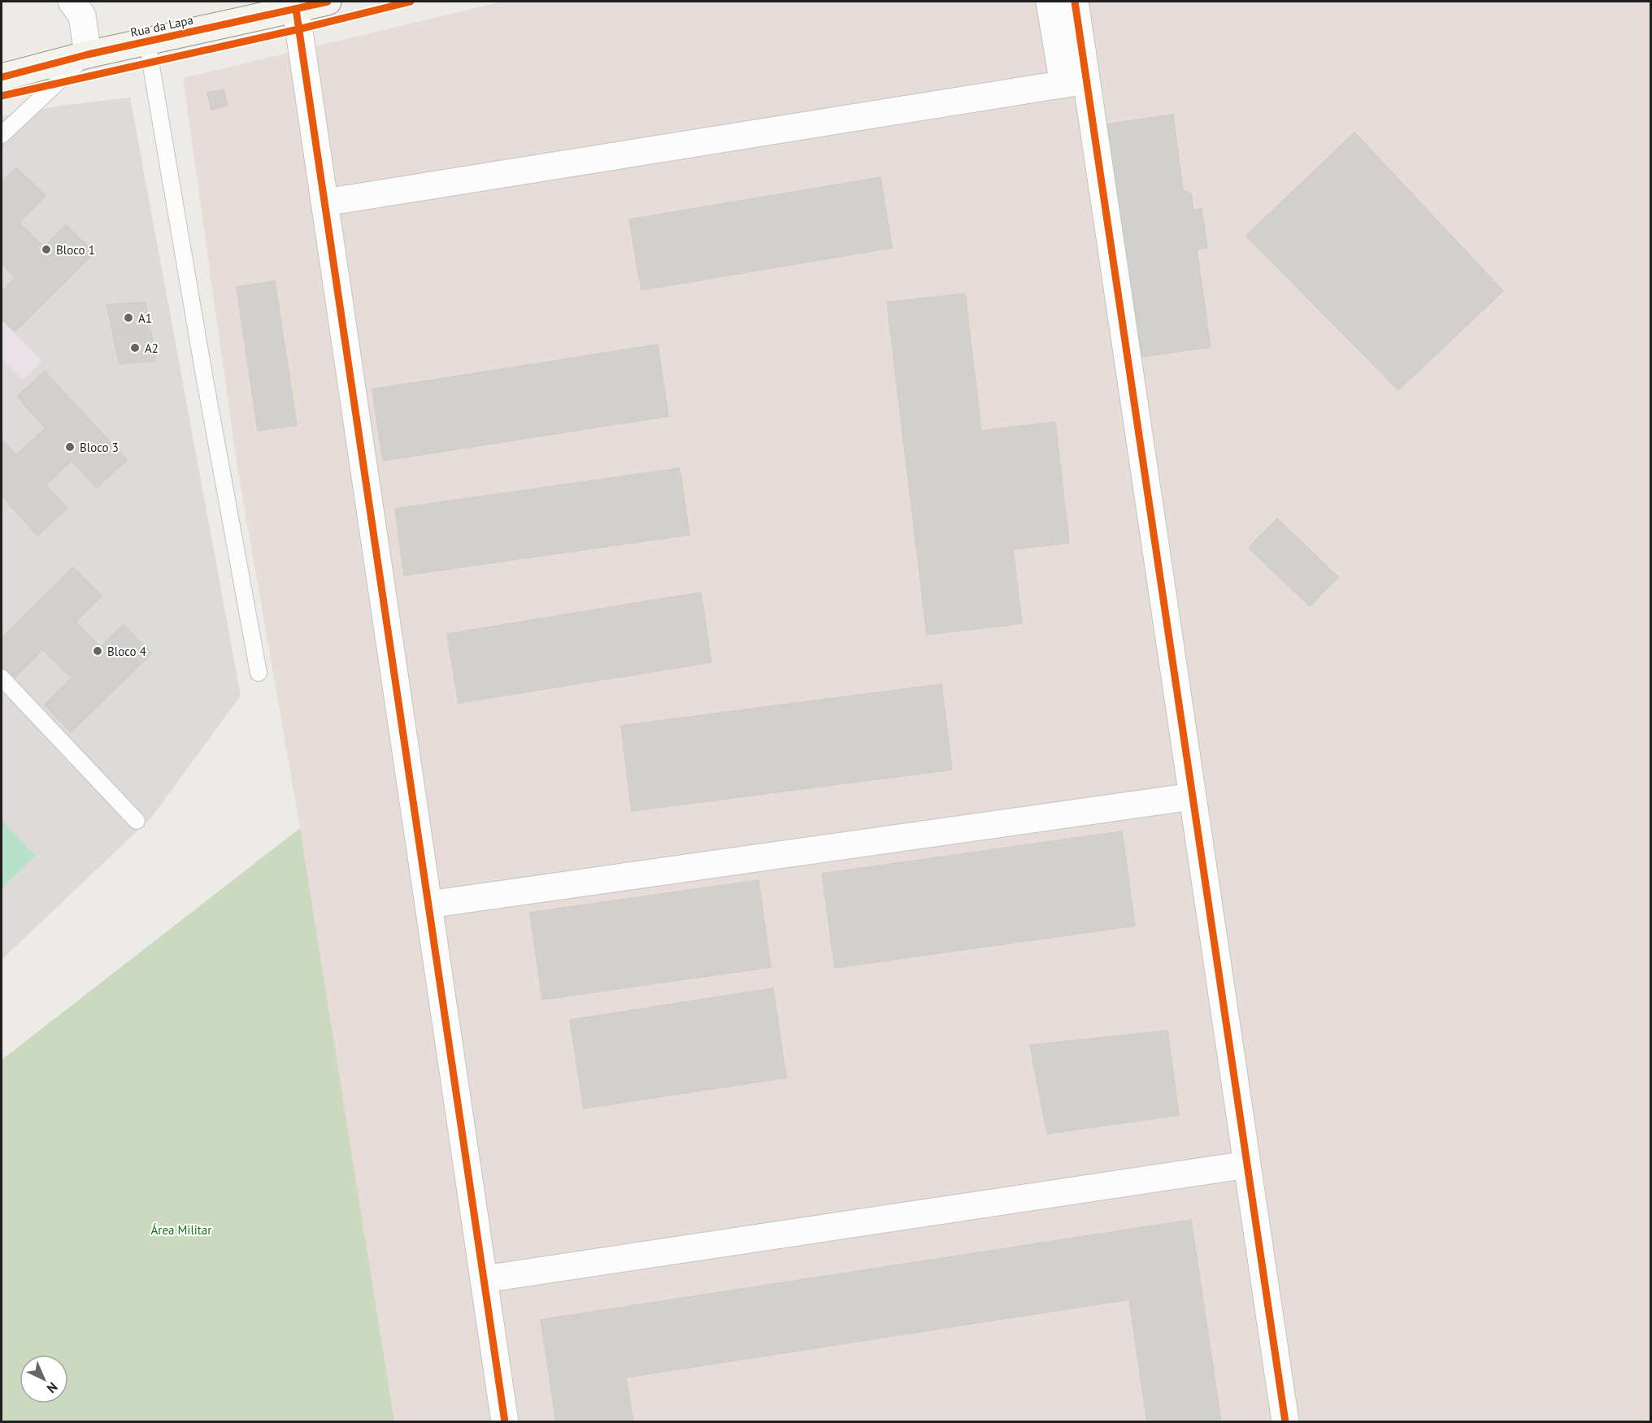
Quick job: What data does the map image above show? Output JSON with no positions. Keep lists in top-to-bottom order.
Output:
{
  "streets": {
    "main road": ["Rua da Lapa"]
  },
  "parks": ["Área Militar"],
  "places": [
    "Bloco 1",
    "A1",
    "A2",
    "Bloco 3",
    "Bloco 4"
  ],
  "north": "bottom right"
}
